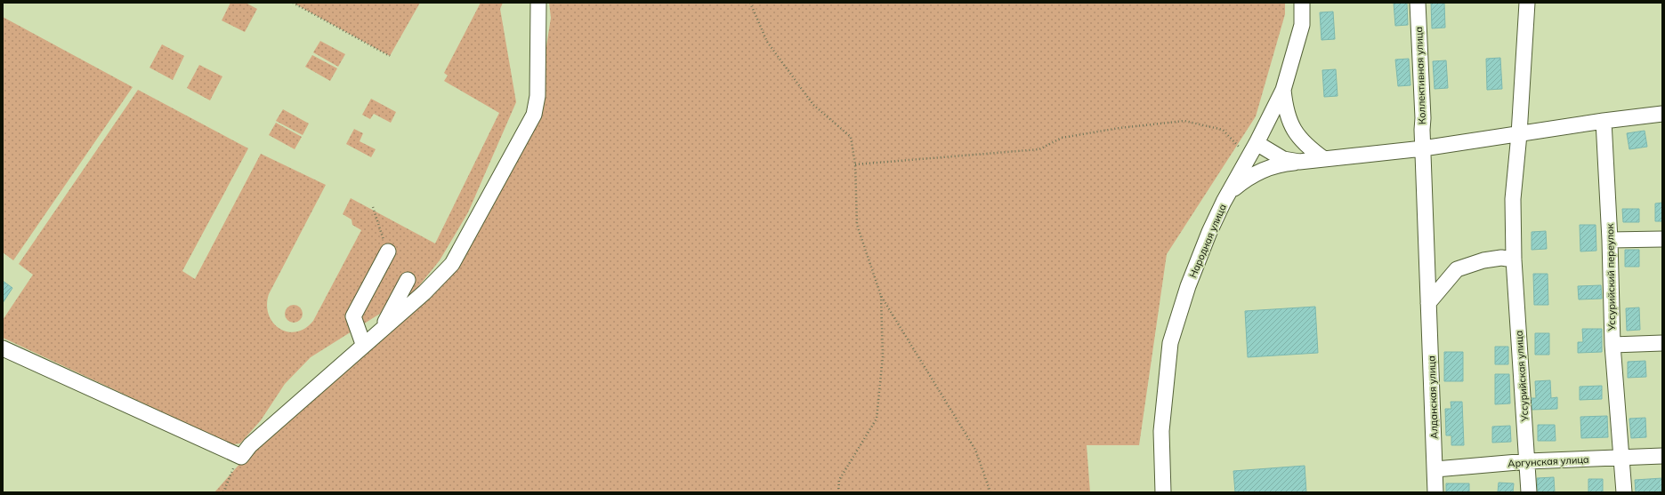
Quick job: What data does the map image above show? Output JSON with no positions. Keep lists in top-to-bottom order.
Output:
{
  "streets": {
    "street": [
      "Коллективная улица",
      "Народная улица",
      "Уссурийский переулок",
      "Уссурийская улица",
      "Алданская улица",
      "Аргунская улица"
    ]
  },
  "crossings": [
    ["Коллективная улица", "Алданская улица"],
    ["Уссурийский переулок", "Аргунская улица"],
    ["Уссурийская улица", "Аргунская улица"],
    ["Алданская улица", "Аргунская улица"]
  ]
}
